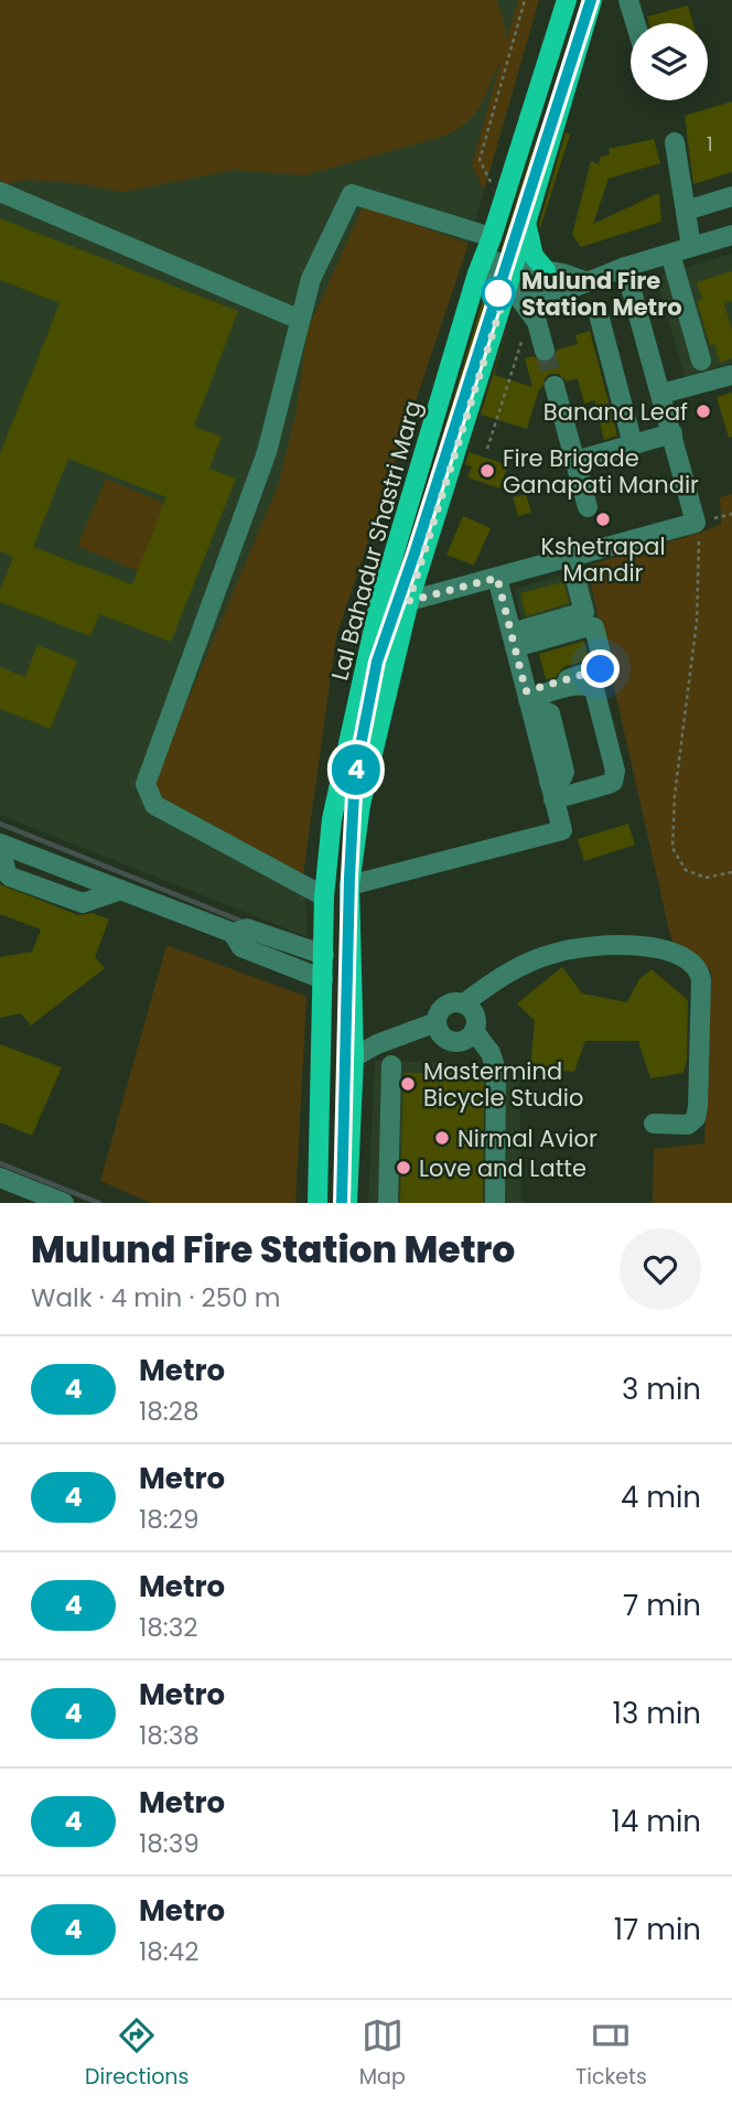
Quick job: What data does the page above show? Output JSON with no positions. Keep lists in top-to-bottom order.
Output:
{
  "streets": {
    "main road": ["Lal Bahadur Shastri Marg"]
  },
  "places": [
    "Mulund Fire Station Metro",
    "Banana Leaf",
    "Fire Brigade Ganapati Mandir",
    "Kshetrapal Mandir",
    "Mastermind Bicycle Studio",
    "Nirmal Avior",
    "Love and Latte"
  ],
  "lines": ["metro line 4"],
  "house_numbers": ["1"],
  "page": {
    "on_map": "4",
    "heading": ["Mulund Fire Station Metro", "Walk · 4 min · 250 m"],
    "list": [
      {
        "mark": "4",
        "name": "Metro",
        "note": "18:28",
        "value": "3 min"
      },
      {
        "mark": "4",
        "name": "Metro",
        "note": "18:29",
        "value": "4 min"
      },
      {
        "mark": "4",
        "name": "Metro",
        "note": "18:32",
        "value": "7 min"
      },
      {
        "mark": "4",
        "name": "Metro",
        "note": "18:38",
        "value": "13 min"
      },
      {
        "mark": "4",
        "name": "Metro",
        "note": "18:39",
        "value": "14 min"
      },
      {
        "mark": "4",
        "name": "Metro",
        "note": "18:42",
        "value": "17 min"
      }
    ],
    "tabs": ["Directions", "Map", "Tickets"]
  }
}
